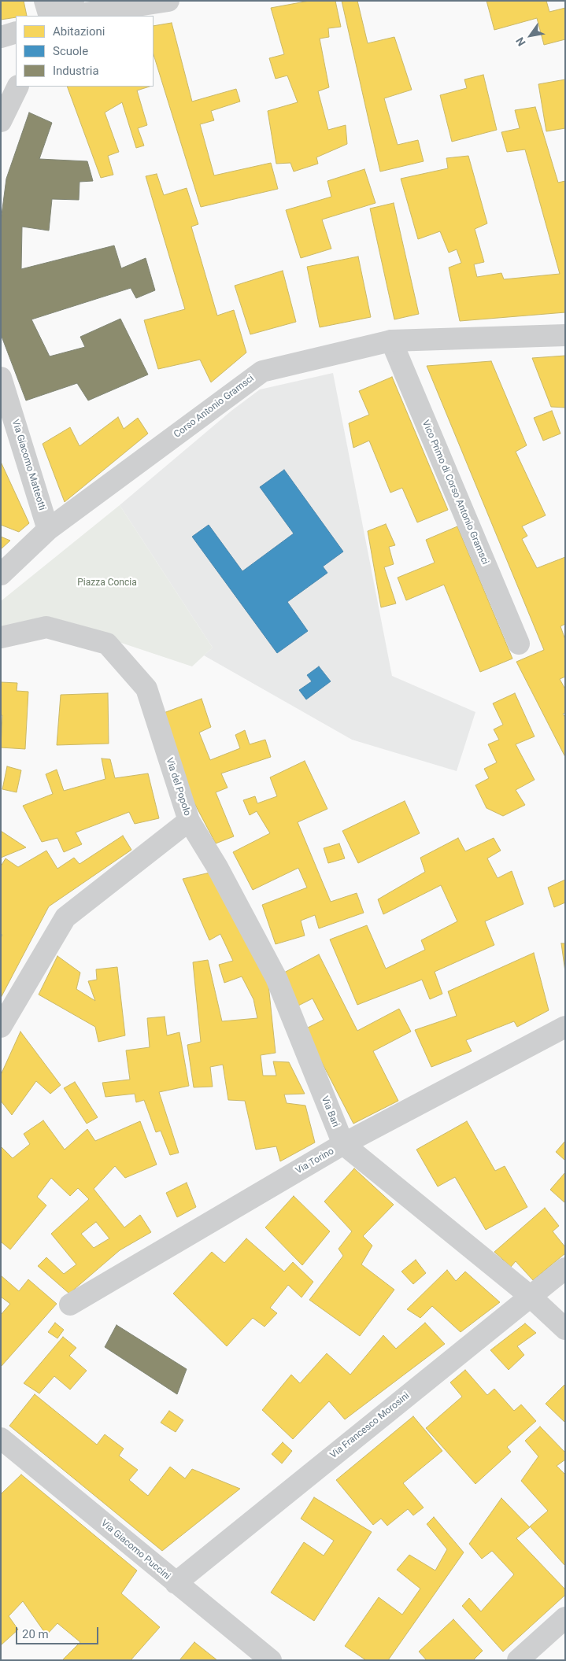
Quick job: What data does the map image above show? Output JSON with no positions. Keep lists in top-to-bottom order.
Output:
{
  "streets": {
    "street": [
      "Corso Antonio Gramsci",
      "Via Giacomo Matteotti",
      "Vico Primo di Corso Antonio Gramsci",
      "Via del Popolo",
      "Via Bari",
      "Via Torino",
      "Via Francesco Morosini",
      "Via Giacomo Puccini"
    ]
  },
  "crossings": [
    ["Corso Antonio Gramsci", "Via Giacomo Matteotti"],
    ["Corso Antonio Gramsci", "Vico Primo di Corso Antonio Gramsci"],
    ["Via del Popolo", "Via Bari"],
    ["Via Bari", "Via Torino"],
    ["Via Bari", "Via Francesco Morosini"],
    ["Via Francesco Morosini", "Via Giacomo Puccini"]
  ],
  "parks": ["Piazza Concia"],
  "legend": ["Abitazioni", "Scuole", "Industria"],
  "scale_bar": "20 m",
  "north": "bottom left"
}
